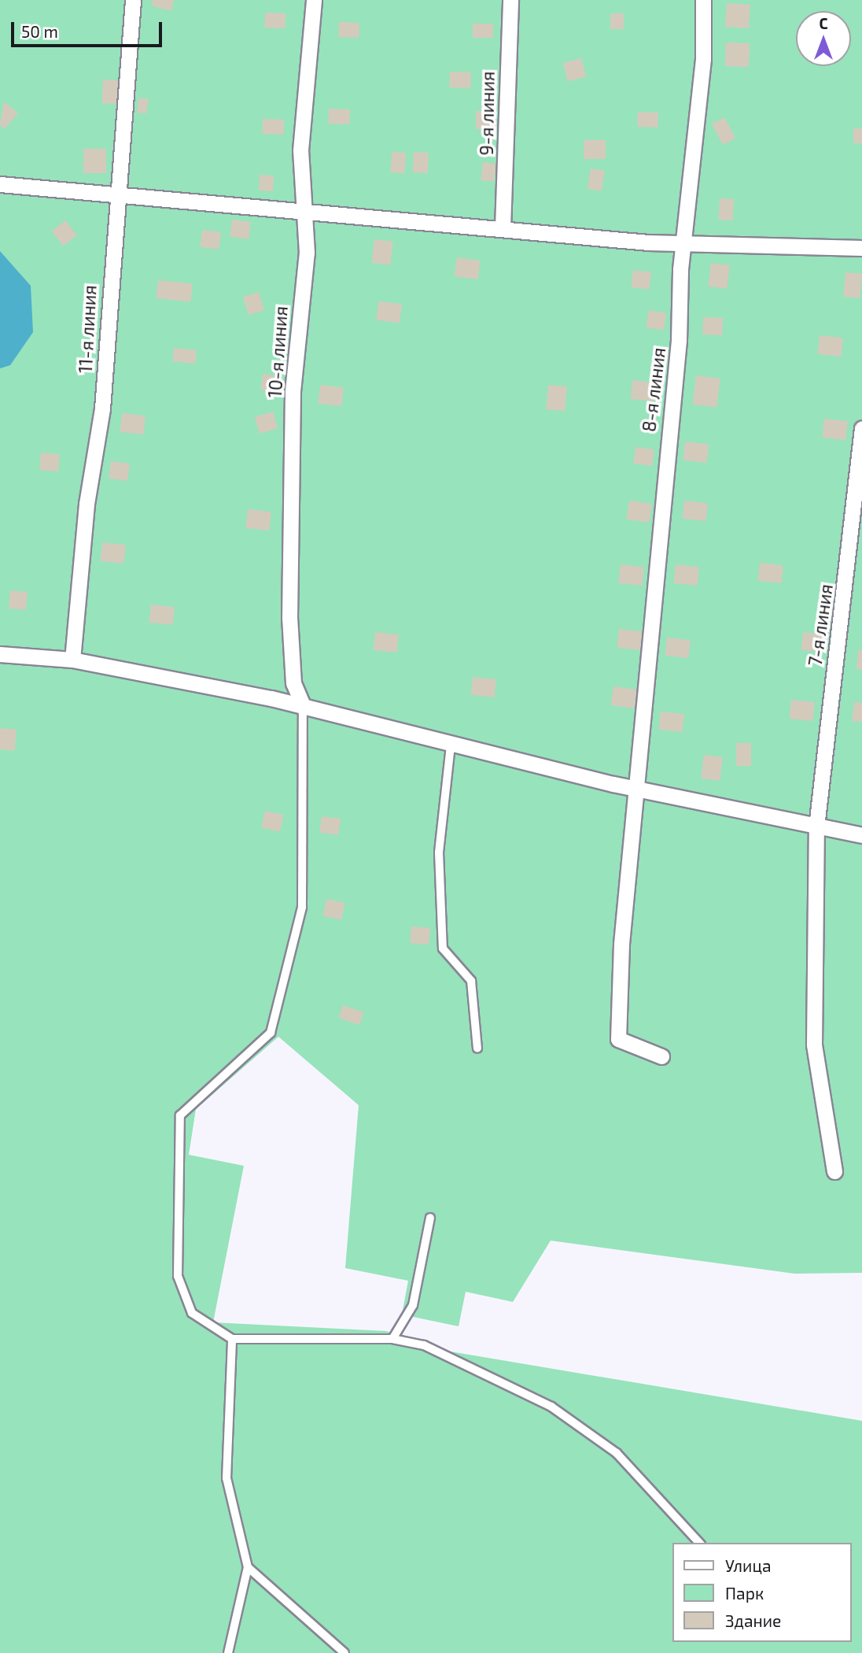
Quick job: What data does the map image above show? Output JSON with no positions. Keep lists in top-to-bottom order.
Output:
{
  "streets": {
    "street": [
      "9-я линия",
      "11-я линия",
      "10-я линия",
      "8-я линия",
      "7-я линия"
    ]
  },
  "legend": ["Улица", "Парк", "Здание"],
  "scale_bar": "50 m",
  "north": "top"
}
